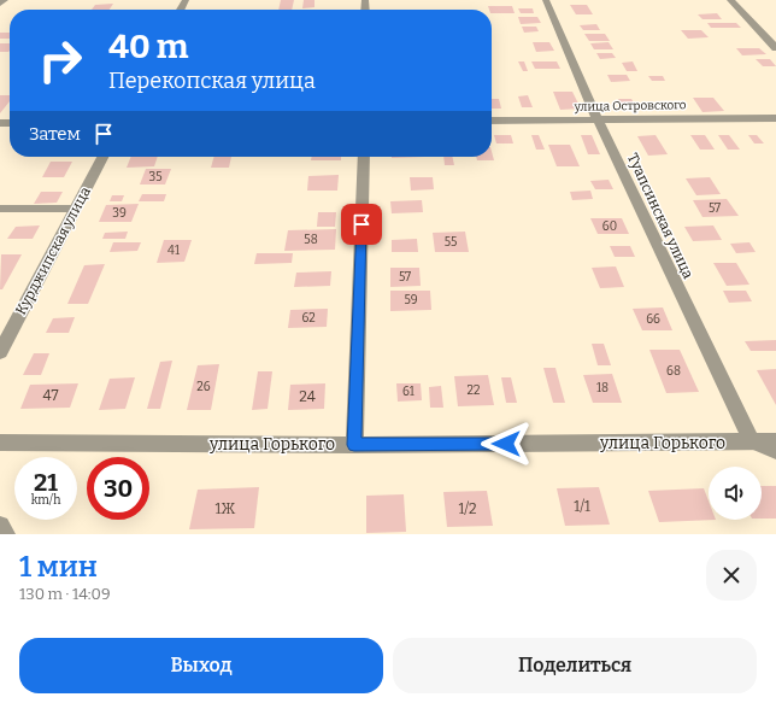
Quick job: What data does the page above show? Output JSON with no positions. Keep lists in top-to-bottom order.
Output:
{
  "streets": {
    "street": [
      "улица Островского",
      "Туапсинская улица",
      "Курджипская улица",
      "улица Горького"
    ]
  },
  "crossings": [
    ["улица Островского", "Туапсинская улица"],
    ["Туапсинская улица", "улица Горького"]
  ],
  "house_numbers": [
    "35",
    "57",
    "39",
    "60",
    "58",
    "55",
    "41",
    "57",
    "59",
    "62",
    "66",
    "68",
    "26",
    "18",
    "22",
    "61",
    "47",
    "24",
    "1/1",
    "1Ж",
    "1/2"
  ],
  "page": {
    "turn": ["40 m", "Перекопская улица"],
    "then": "Затем",
    "speed": "21 km/h",
    "limit": "30",
    "heading": ["1 мин", "130 m · 14:09"],
    "buttons": ["Выход", "Поделиться"]
  }
}
